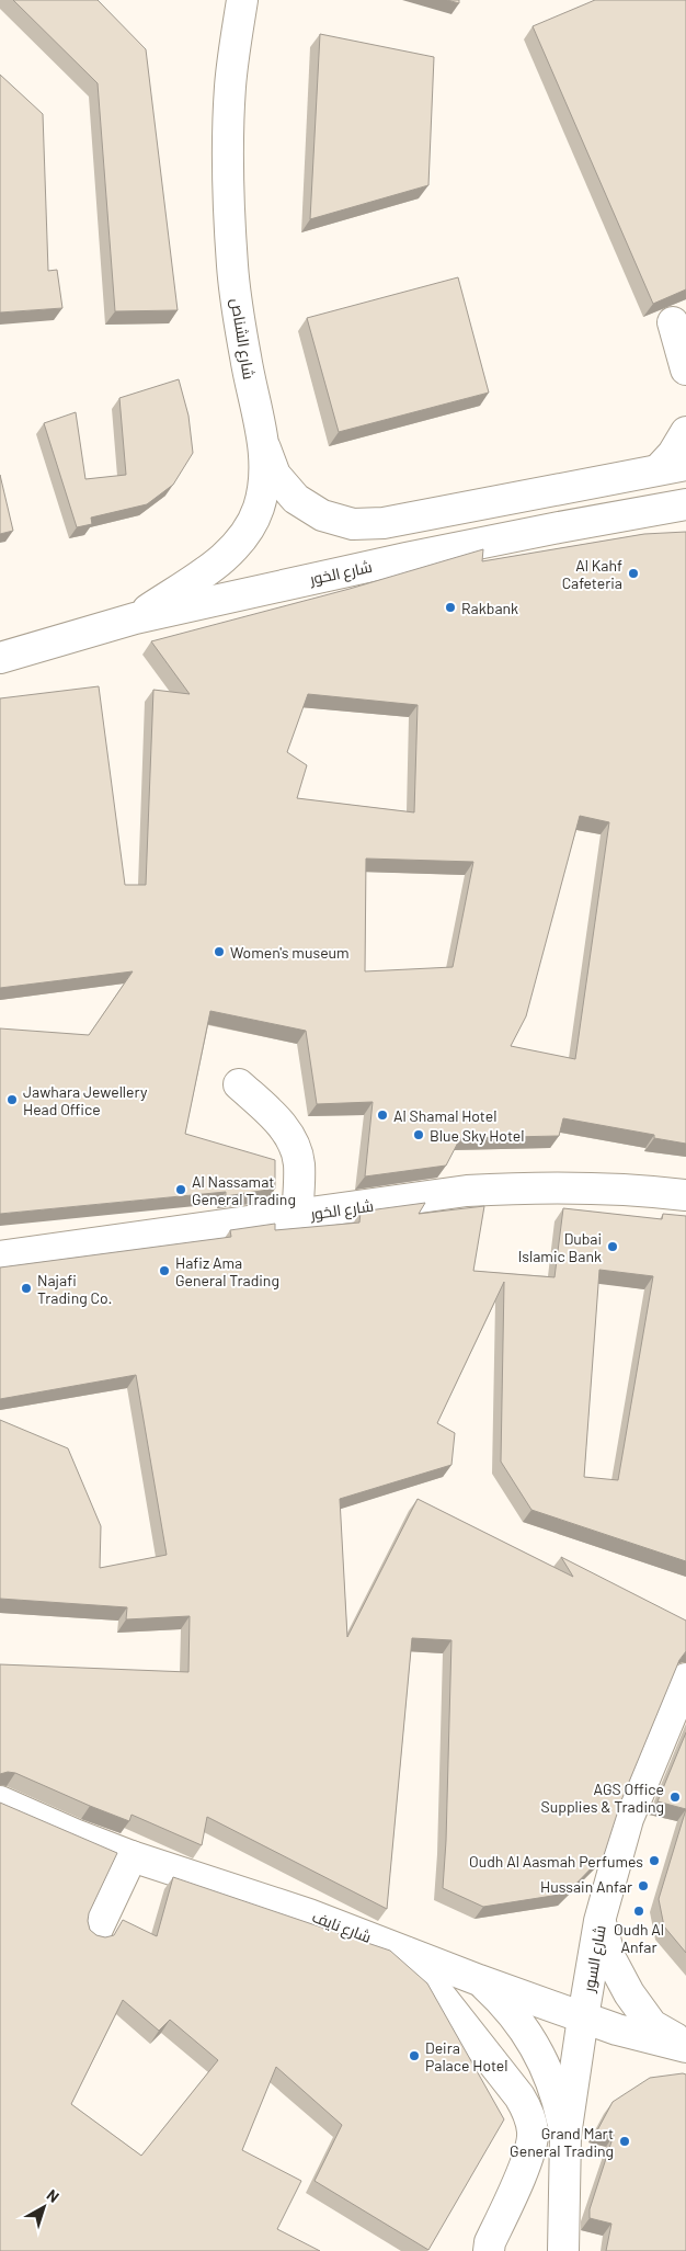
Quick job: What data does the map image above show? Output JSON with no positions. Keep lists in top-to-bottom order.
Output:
{
  "streets": {
    "street": [
      "شارع الشناص",
      "شارع الخور",
      "شارع نايف",
      "شارع السور"
    ]
  },
  "crossings": [
    ["شارع الشناص", "شارع الخور"],
    ["شارع نايف", "شارع السور"]
  ],
  "places": [
    "Al Kahf Cafeteria",
    "Rakbank",
    "Women's museum",
    "Jawhara Jewellery Head Office",
    "Al Shamal Hotel",
    "Blue Sky Hotel",
    "Al Nassamat General Trading",
    "Dubai Islamic Bank",
    "Hafiz Ama General Trading",
    "Najafi Trading Co.",
    "AGS Office Supplies & Trading",
    "Oudh Al Aasmah Perfumes",
    "Hussain Anfar",
    "Oudh Al Anfar",
    "Deira Palace Hotel",
    "Grand Mart General Trading"
  ],
  "north": "top right"
}
